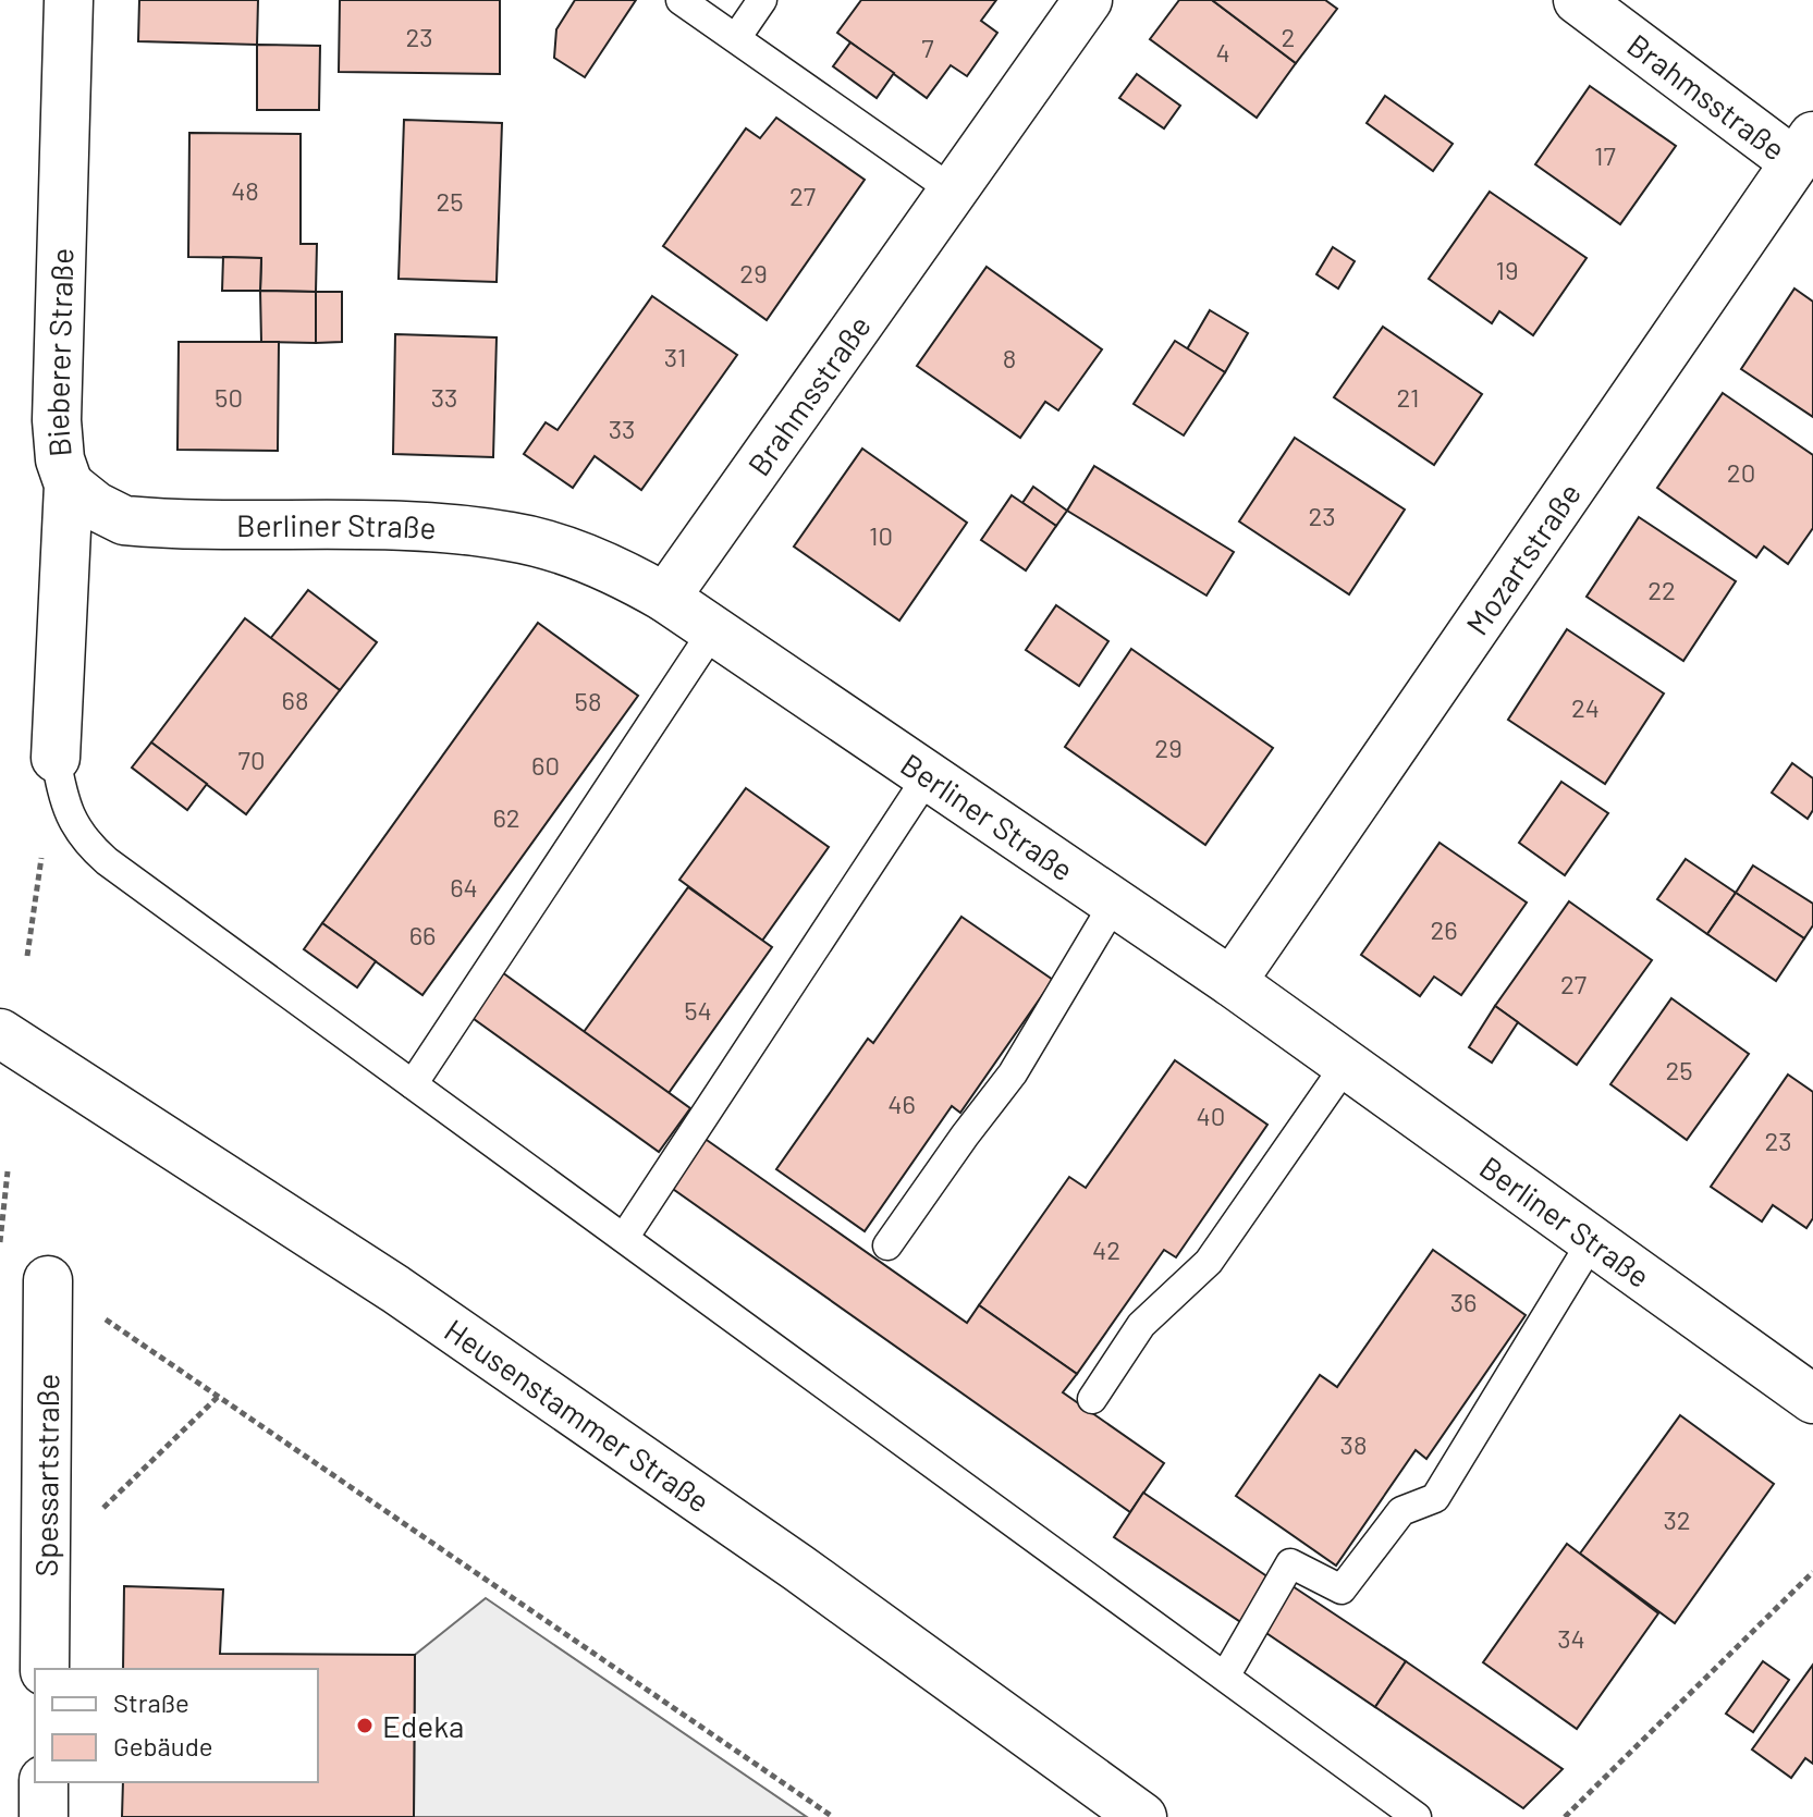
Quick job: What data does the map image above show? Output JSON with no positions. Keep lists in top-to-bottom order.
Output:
{
  "streets": {
    "street": [
      "Brahmsstraße",
      "Bieberer Straße",
      "Berliner Straße",
      "Mozartstraße",
      "Heusenstammer Straße",
      "Spessartstraße"
    ]
  },
  "crossings": [
    ["Brahmsstraße", "Berliner Straße"],
    ["Brahmsstraße", "Mozartstraße"],
    ["Bieberer Straße", "Berliner Straße"],
    ["Berliner Straße", "Mozartstraße"]
  ],
  "places": ["Edeka"],
  "house_numbers": [
    "23",
    "2",
    "7",
    "4",
    "17",
    "48",
    "27",
    "25",
    "19",
    "29",
    "31",
    "8",
    "50",
    "33",
    "21",
    "33",
    "20",
    "23",
    "10",
    "22",
    "68",
    "58",
    "24",
    "29",
    "70",
    "60",
    "62",
    "64",
    "26",
    "66",
    "27",
    "54",
    "25",
    "46",
    "40",
    "23",
    "42",
    "36",
    "38",
    "32",
    "34"
  ],
  "legend": ["Straße", "Gebäude"]
}
